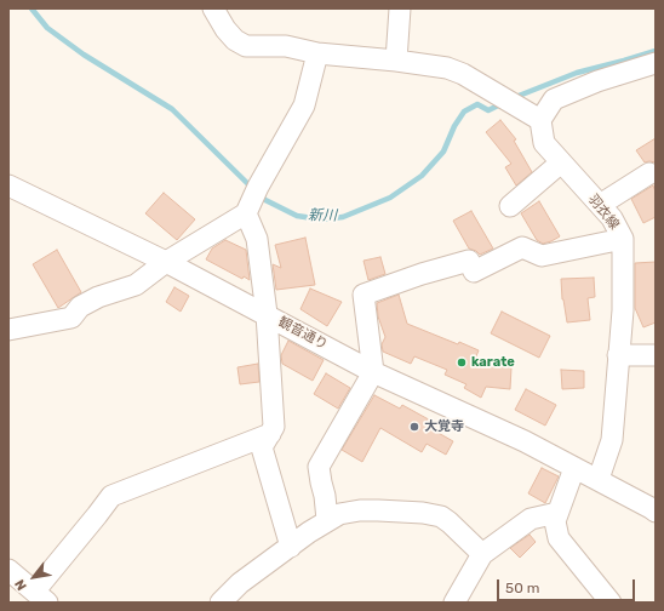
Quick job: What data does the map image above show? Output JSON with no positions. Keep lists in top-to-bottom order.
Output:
{
  "streets": {
    "street": ["羽衣線", "観音通り"]
  },
  "crossings": [
    ["羽衣線", "観音通り"]
  ],
  "water": ["新川"],
  "places": ["karate", "大覚寺"],
  "scale_bar": "50 m",
  "north": "bottom left"
}
